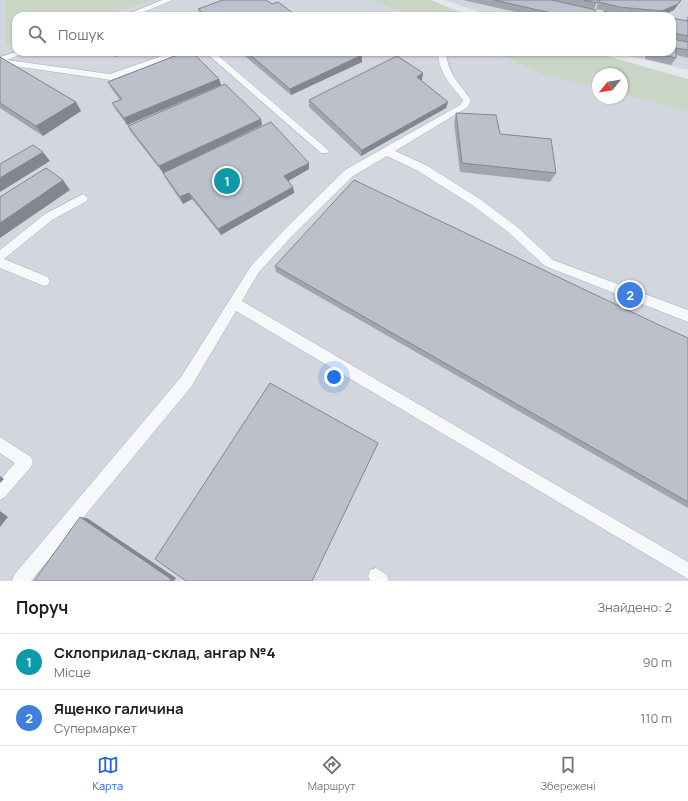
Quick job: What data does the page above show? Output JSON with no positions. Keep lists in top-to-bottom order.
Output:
{
  "north": "bottom left",
  "page": {
    "search": "Пошук",
    "pins": ["1", "2"],
    "heading": ["Поруч", "Знайдено: 2"],
    "list": [
      {
        "mark": "1",
        "name": "Склоприлад-склад, ангар №4",
        "note": "Місце",
        "value": "90 m"
      },
      {
        "mark": "2",
        "name": "Ященко галичина",
        "note": "Супермаркет",
        "value": "110 m"
      }
    ],
    "nav": ["Карта", "Маршрут", "Збережені"]
  }
}
